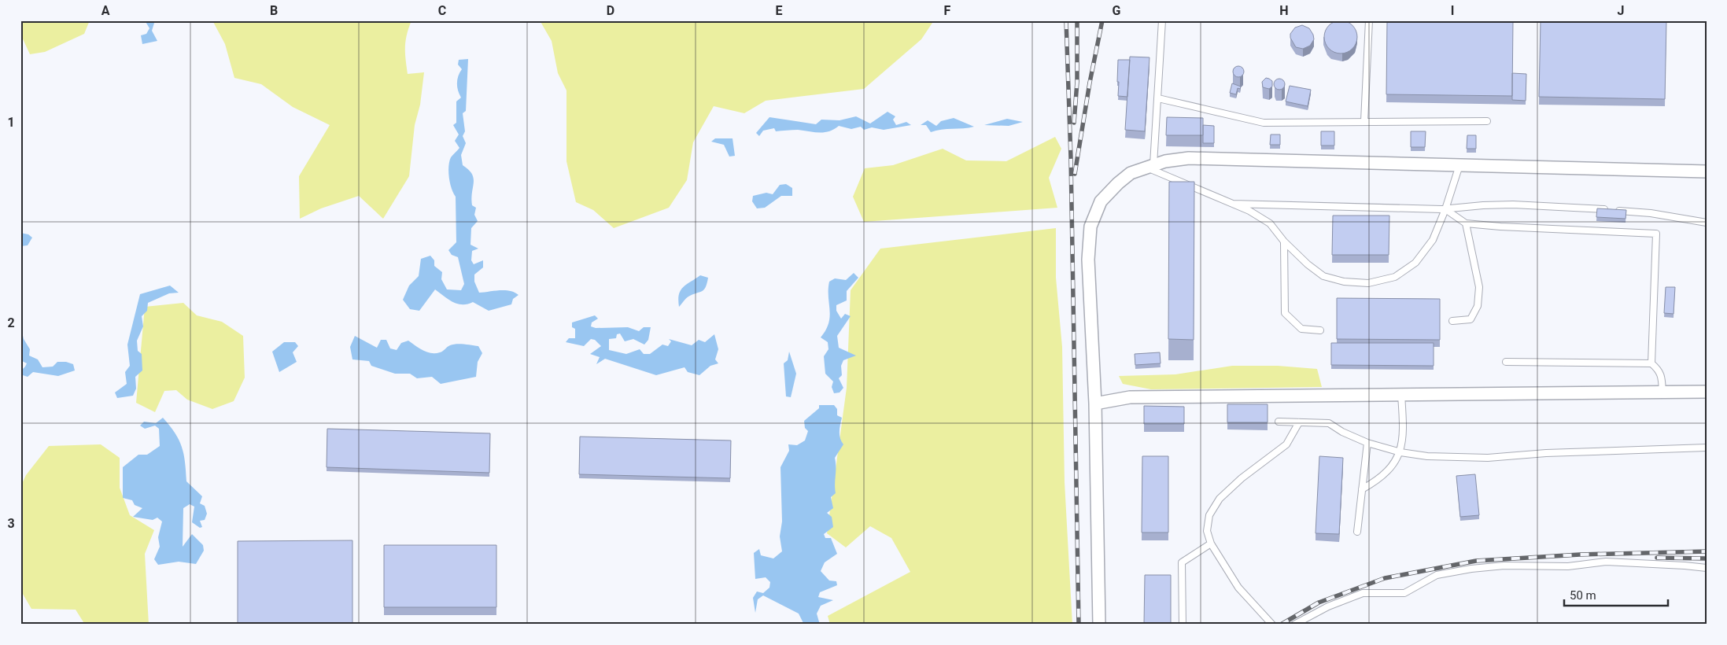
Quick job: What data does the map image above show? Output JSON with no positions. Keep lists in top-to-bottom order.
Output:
{
  "scale_bar": "50 m",
  "grid": {
    "columns": [
      "A",
      "B",
      "C",
      "D",
      "E",
      "F",
      "G",
      "H",
      "I",
      "J"
    ],
    "rows": ["1", "2", "3"]
  }
}
